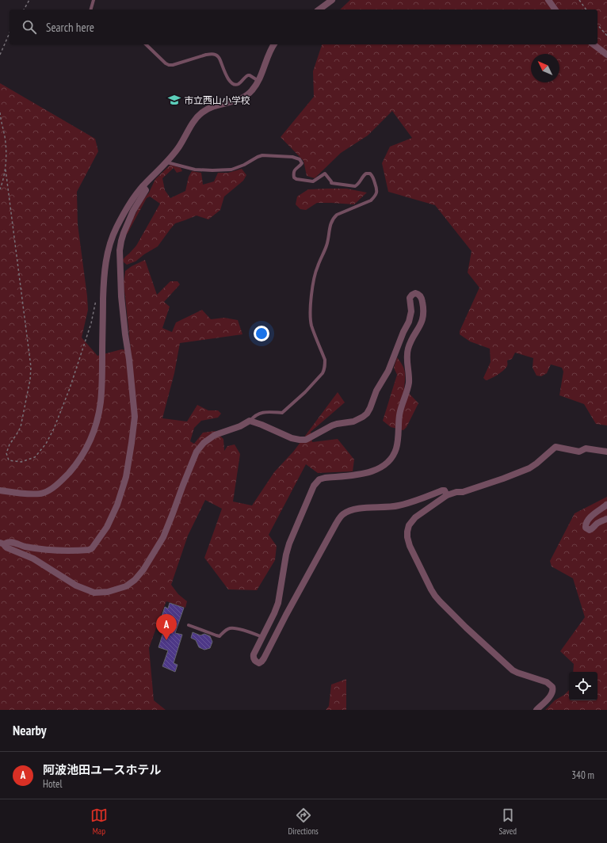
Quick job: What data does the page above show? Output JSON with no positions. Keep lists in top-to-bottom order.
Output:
{
  "places": {
    "school or university": ["市立西山小学校"]
  },
  "north": "top left",
  "page": {
    "search": "Search here",
    "pins": "A",
    "heading": "Nearby",
    "list": [
      {
        "mark": "A",
        "name": "阿波池田ユースホテル",
        "note": "Hotel",
        "value": "340 m"
      }
    ],
    "nav": ["Map", "Directions", "Saved"]
  }
}
